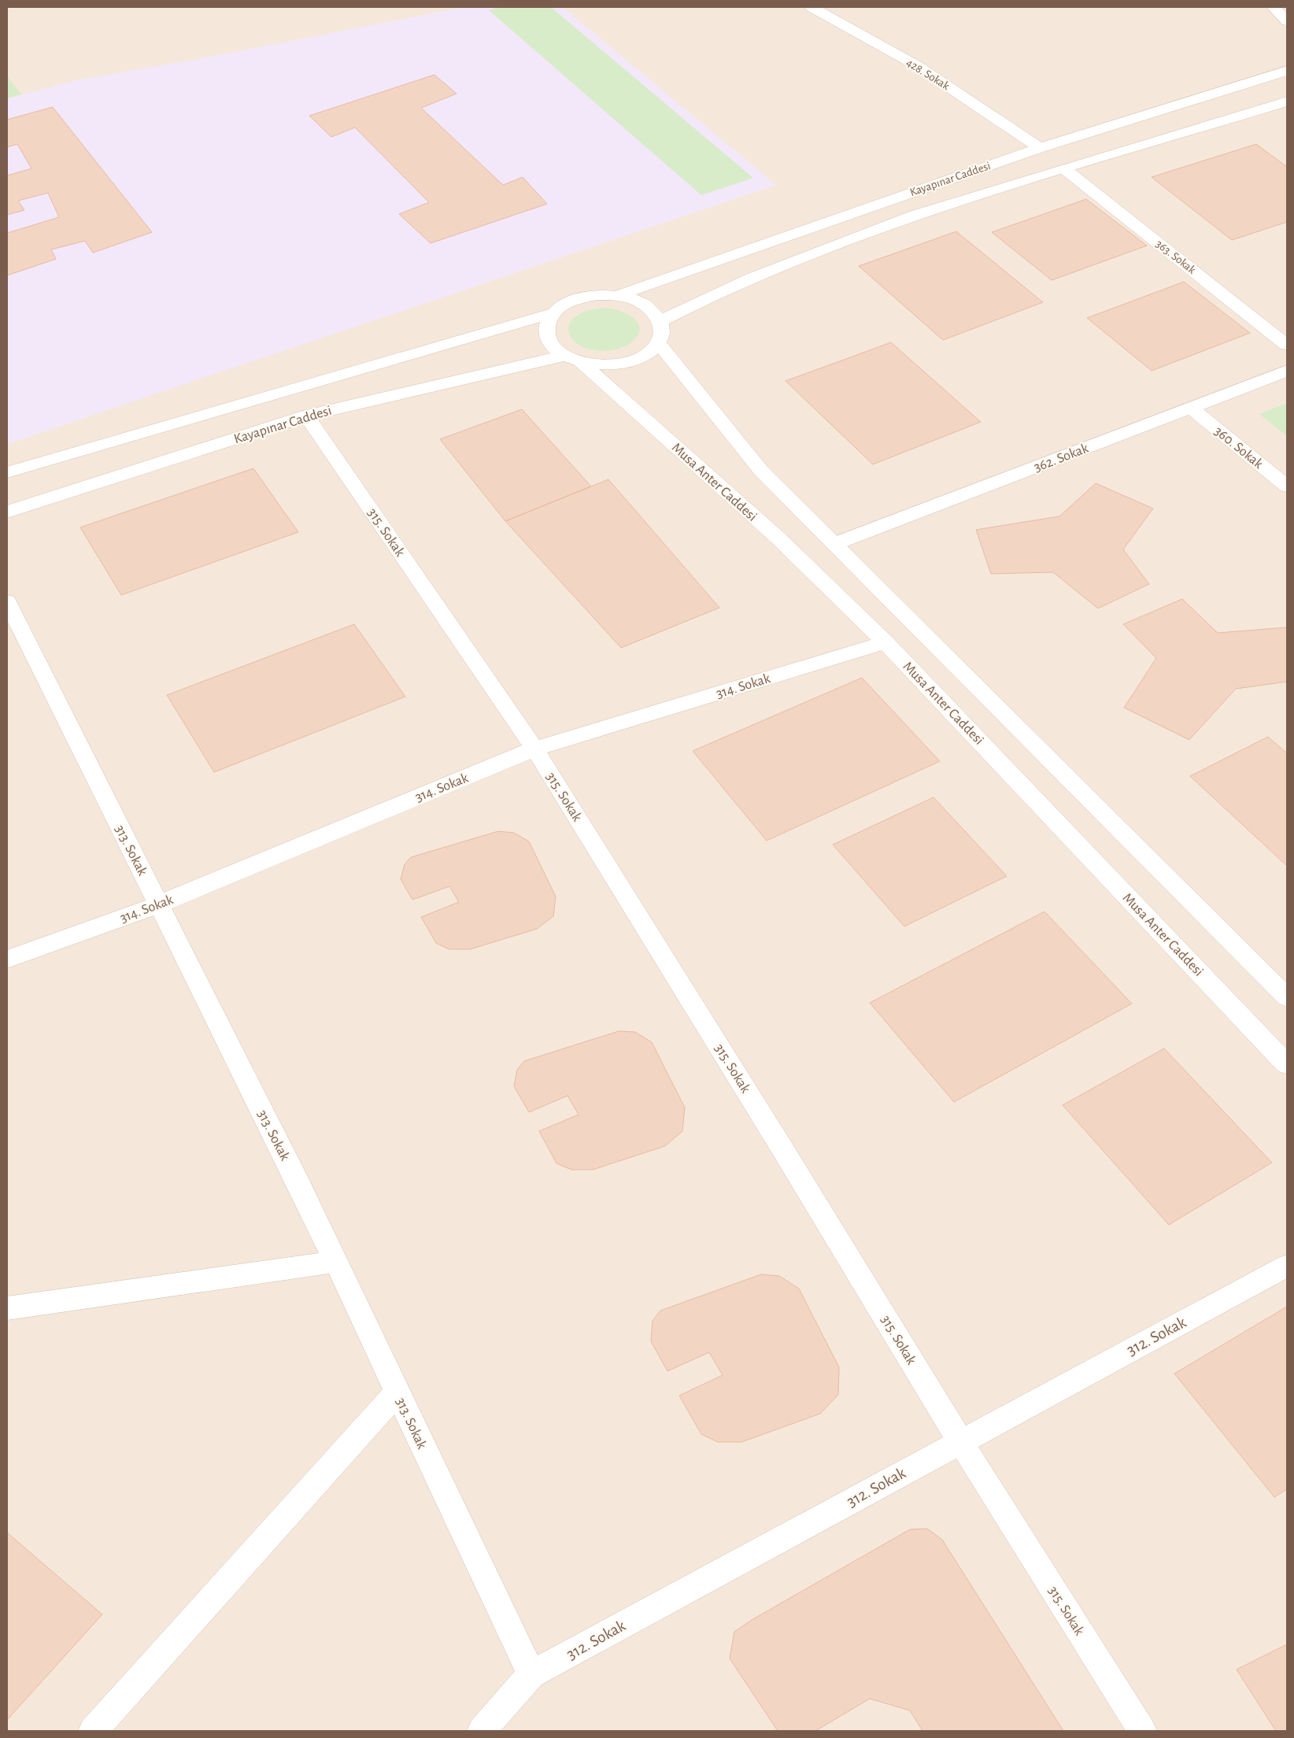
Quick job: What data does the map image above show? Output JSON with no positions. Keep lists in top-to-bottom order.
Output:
{
  "streets": {
    "street": [
      "428. Sokak",
      "Kayapınar Caddesi",
      "363. Sokak",
      "360. Sokak",
      "362. Sokak",
      "Musa Anter Caddesi",
      "315. Sokak",
      "314. Sokak",
      "313. Sokak",
      "312. Sokak"
    ]
  },
  "crossings": [
    ["428. Sokak", "Kayapınar Caddesi"],
    ["Kayapınar Caddesi", "363. Sokak"],
    ["Kayapınar Caddesi", "Musa Anter Caddesi"],
    ["Kayapınar Caddesi", "315. Sokak"],
    ["360. Sokak", "362. Sokak"],
    ["Musa Anter Caddesi", "314. Sokak"],
    ["315. Sokak", "314. Sokak"],
    ["315. Sokak", "312. Sokak"],
    ["314. Sokak", "313. Sokak"],
    ["313. Sokak", "312. Sokak"]
  ]
}
